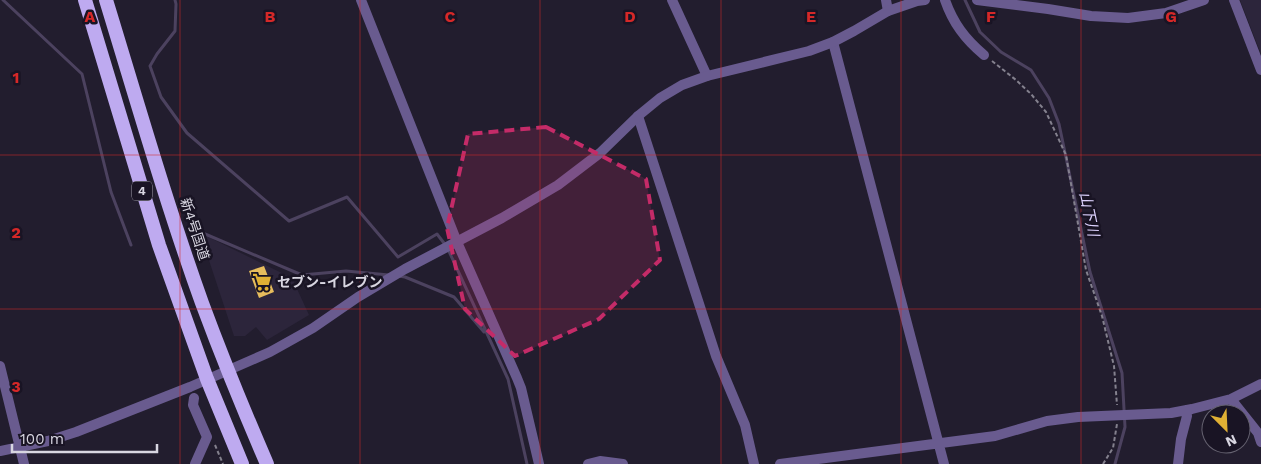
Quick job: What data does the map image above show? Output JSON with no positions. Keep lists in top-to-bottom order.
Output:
{
  "streets": {
    "highway": ["4", "新4号国道"]
  },
  "water": ["山下川"],
  "places": {
    "supermarket": ["セブン-イレブン"]
  },
  "scale_bar": "100 m",
  "north": "bottom right",
  "grid": {
    "columns": [
      "A",
      "B",
      "C",
      "D",
      "E",
      "F",
      "G"
    ],
    "rows": ["1", "2", "3"]
  }
}
